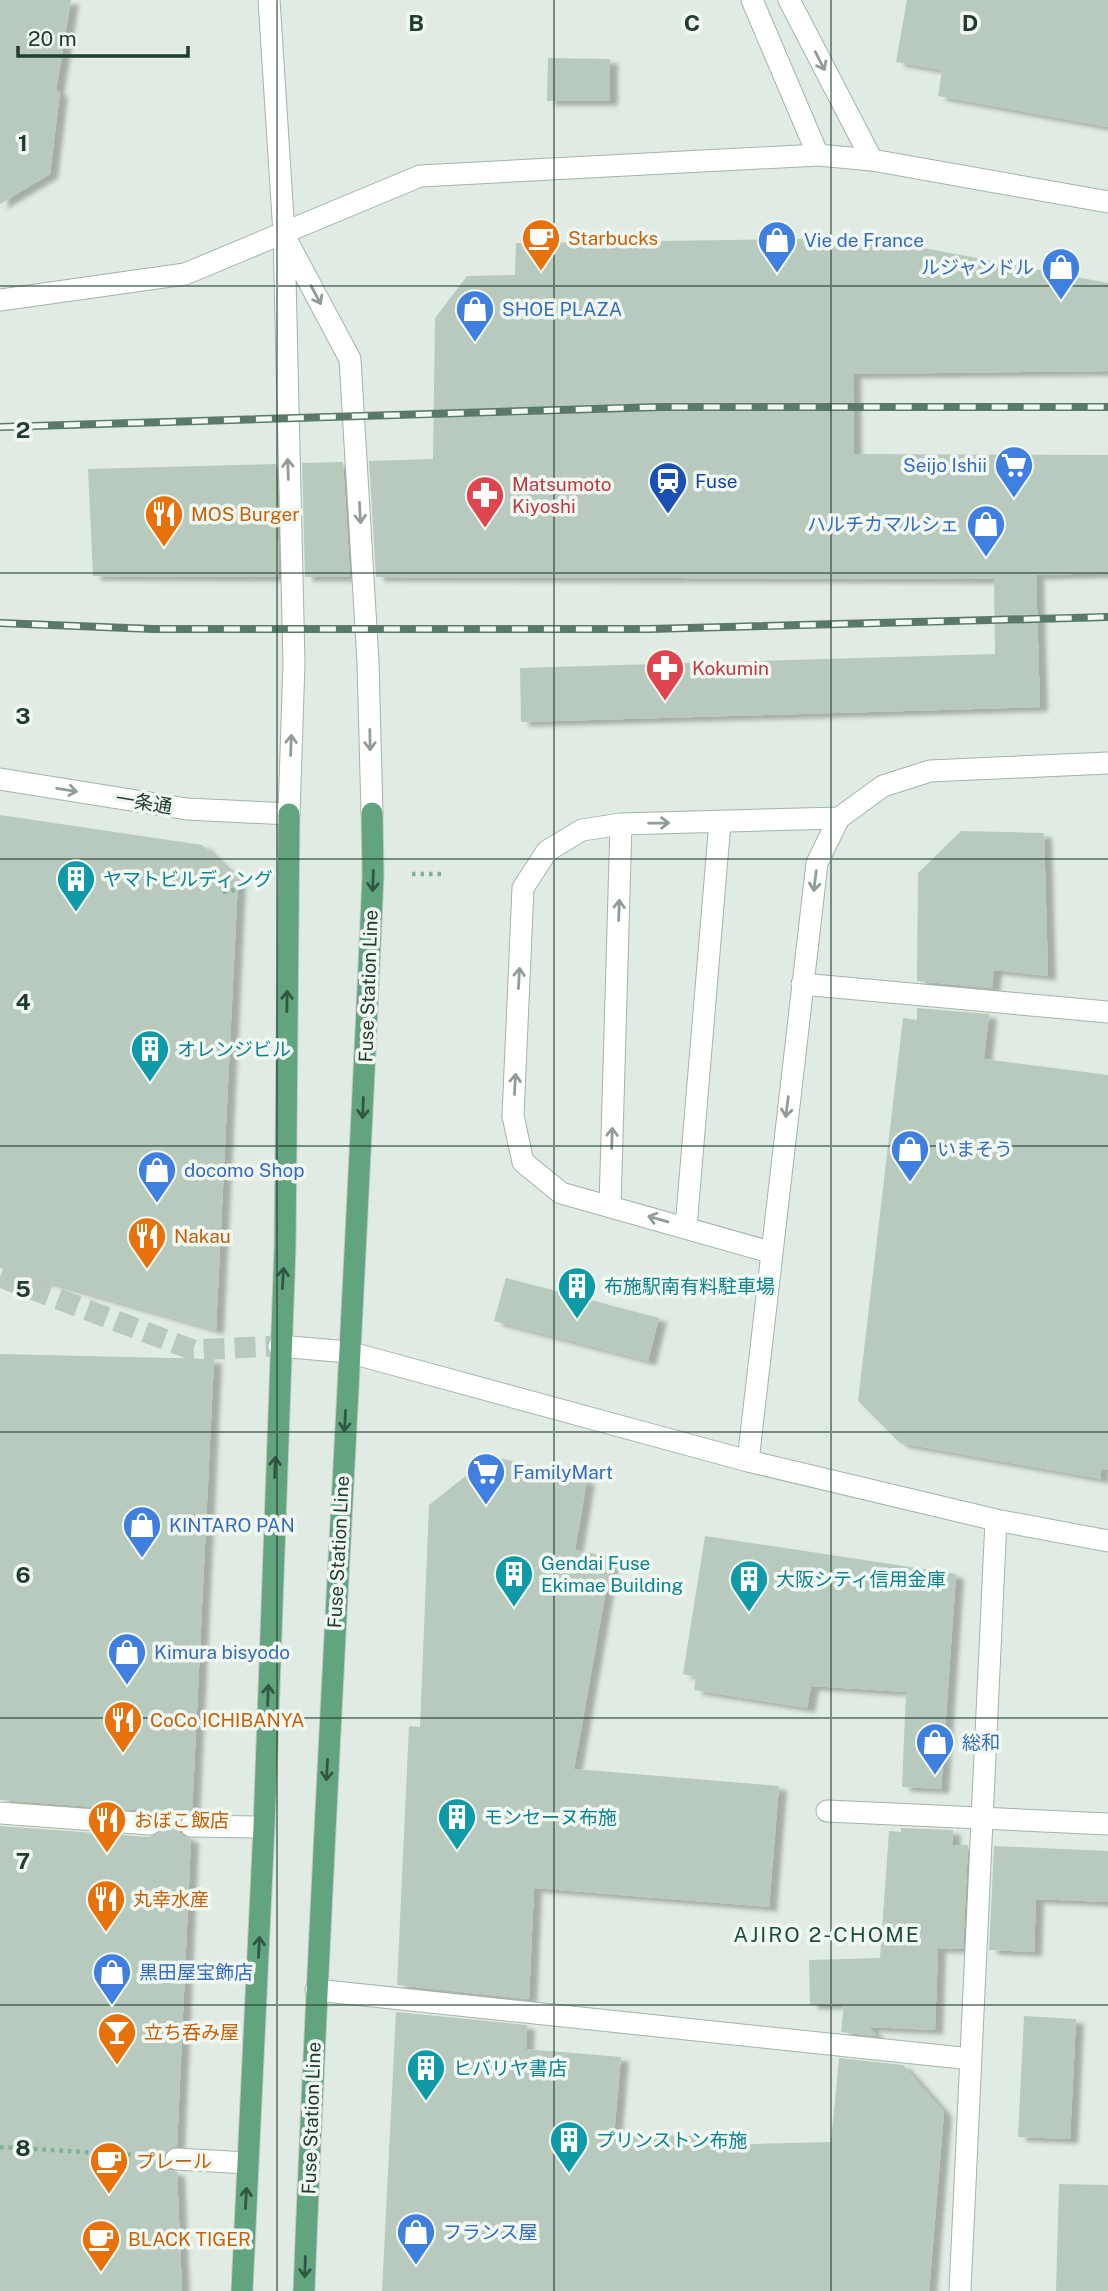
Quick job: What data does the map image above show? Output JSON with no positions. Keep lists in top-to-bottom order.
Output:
{
  "streets": {
    "main road": ["Fuse Station Line"],
    "street": ["一条通"]
  },
  "one_way": ["一条通"],
  "districts": ["AJIRO 2-CHOME"],
  "places": {
    "cafe": ["Starbucks", "プレール", "BLACK TIGER"],
    "shop": [
      "Vie de France",
      "ルジャンドル",
      "SHOE PLAZA",
      "ハルチカマルシェ",
      "いまそう",
      "docomo Shop",
      "KINTARO PAN",
      "Kimura bisyodo",
      "総和",
      "黒田屋宝飾店",
      "フランス屋"
    ],
    "supermarket": ["Seijo Ishii", "FamilyMart"],
    "station": ["Fuse"],
    "pharmacy": ["Matsumoto Kiyoshi", "Kokumin"],
    "restaurant": [
      "MOS Burger",
      "Nakau",
      "CoCo ICHIBANYA",
      "おぼこ飯店",
      "丸幸水産"
    ],
    "building": [
      "ヤマトビルディング",
      "オレンジビル",
      "布施駅南有料駐車場",
      "Gendai Fuse Ekimae Building",
      "大阪シティ信用金庫",
      "モンセーヌ布施",
      "ヒバリヤ書店",
      "プリンストン布施"
    ],
    "bar": ["立ち呑み屋"]
  },
  "scale_bar": "20 m",
  "grid": {
    "columns": ["B", "C", "D"],
    "rows": [
      "1",
      "2",
      "3",
      "4",
      "5",
      "6",
      "7",
      "8"
    ]
  }
}
